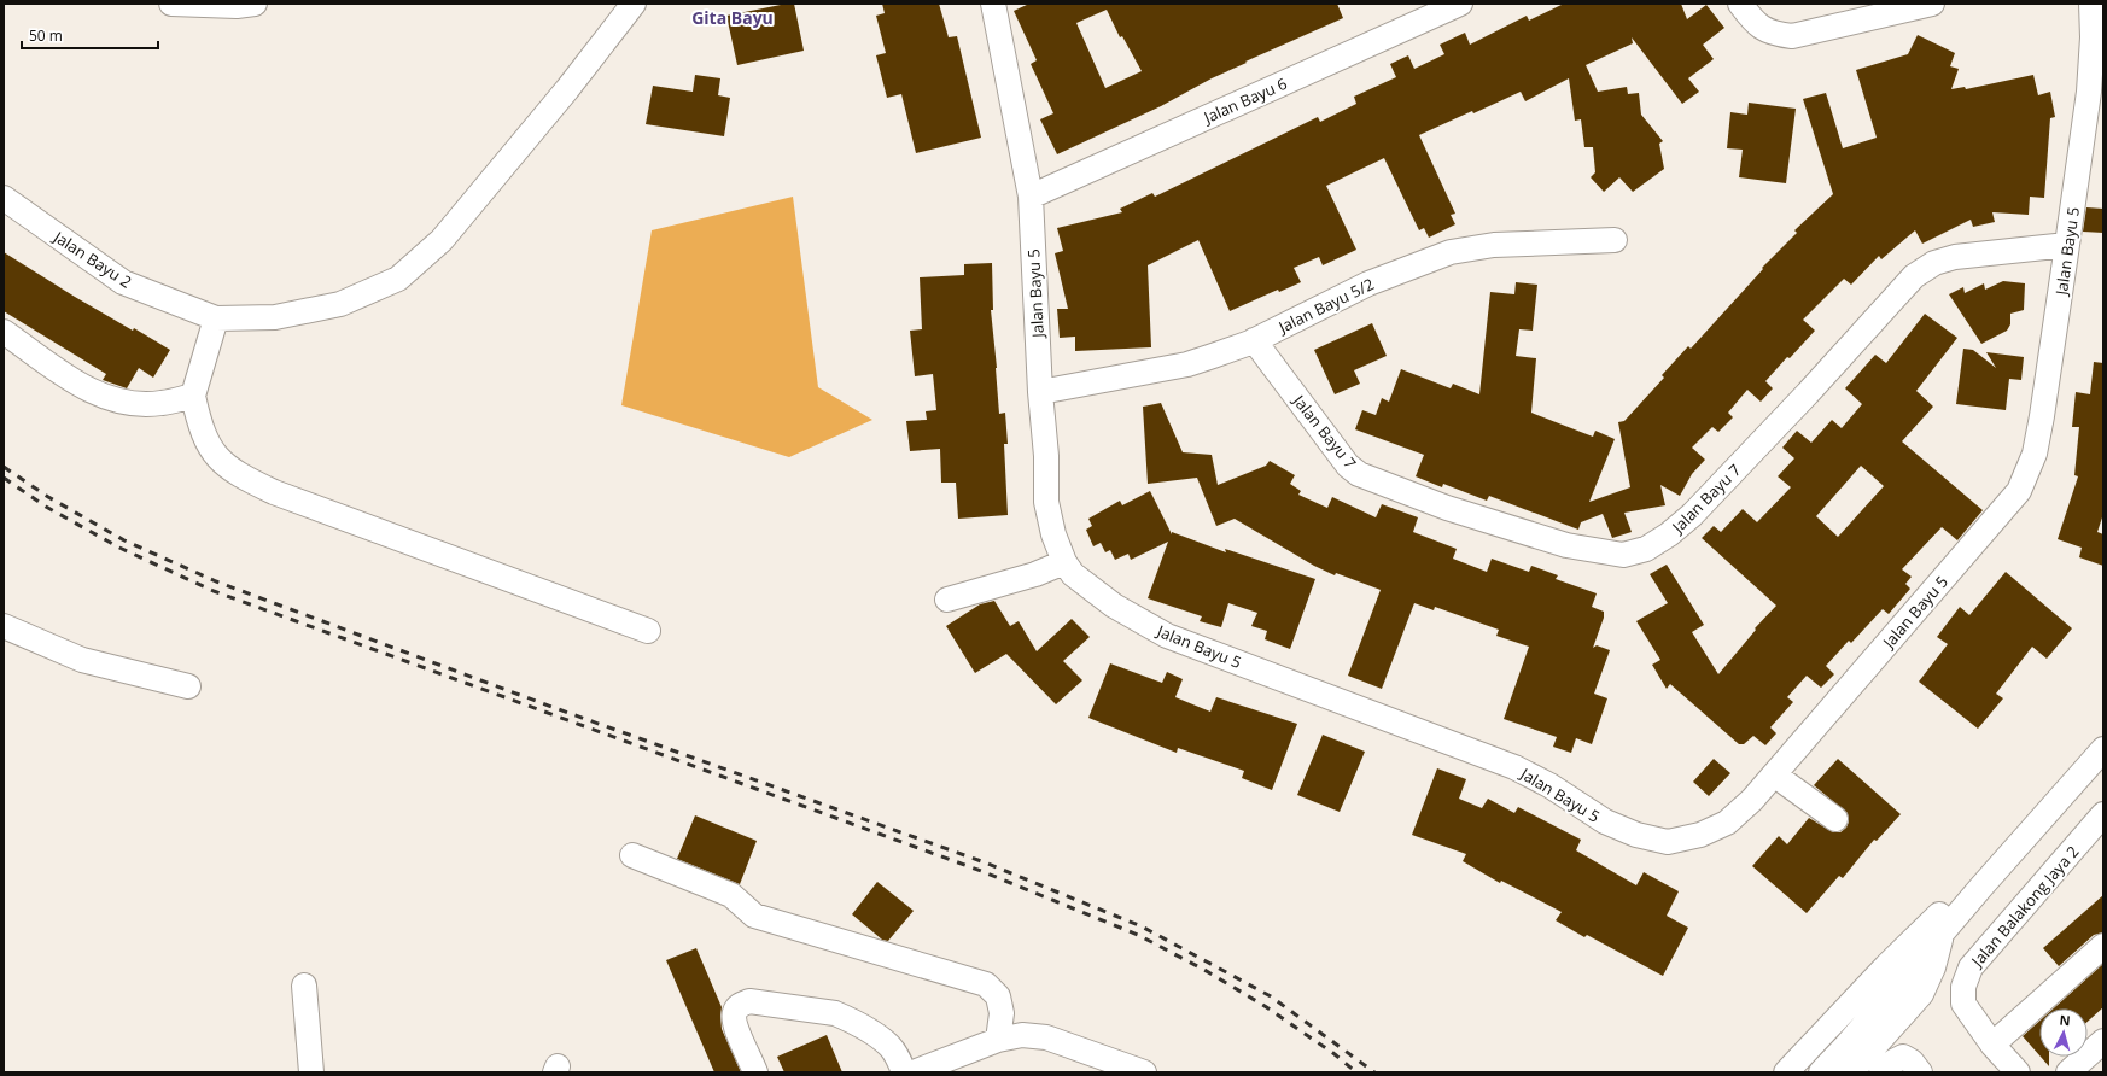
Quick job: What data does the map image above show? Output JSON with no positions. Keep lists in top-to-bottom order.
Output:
{
  "streets": {
    "street": [
      "Jalan Bayu 6",
      "Jalan Bayu 5",
      "Jalan Bayu 2",
      "Jalan Bayu 5/2",
      "Jalan Bayu 7",
      "Jalan Balakong Jaya 2"
    ]
  },
  "crossings": [
    ["Jalan Bayu 6", "Jalan Bayu 5"],
    ["Jalan Bayu 5", "Jalan Bayu 5/2"],
    ["Jalan Bayu 5", "Jalan Bayu 7"],
    ["Jalan Bayu 5/2", "Jalan Bayu 7"]
  ],
  "districts": ["Gita Bayu"],
  "scale_bar": "50 m",
  "north": "top"
}
